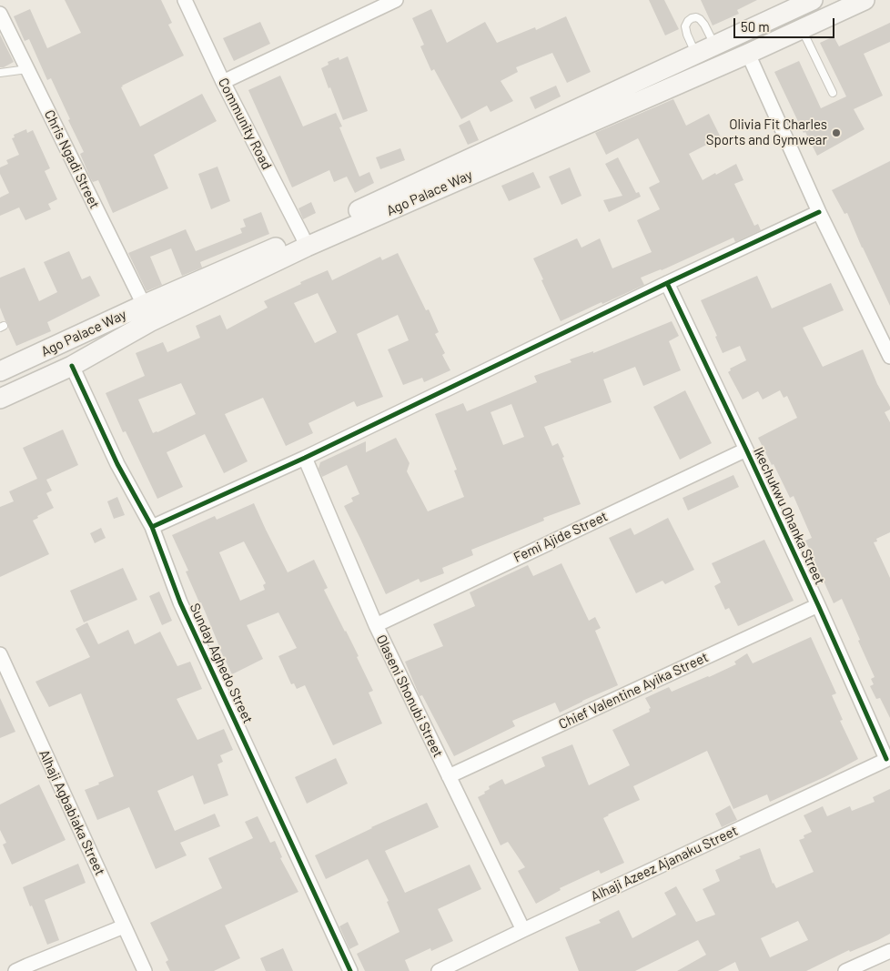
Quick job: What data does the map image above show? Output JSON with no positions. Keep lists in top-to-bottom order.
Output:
{
  "streets": {
    "main road": ["Ago Palace Way"],
    "street": [
      "Community Road",
      "Chris Ngadi Street",
      "Ikechukwu Ohanka Street",
      "Femi Ajide Street",
      "Sunday Aghedo Street",
      "Chief Valentine Ayika Street",
      "Olaseni Shonubi Street",
      "Alhaji Agbabiaka Street",
      "Alhaji Azeez Ajanaku Street"
    ]
  },
  "crossings": [
    ["Community Road", "Ago Palace Way"],
    ["Chris Ngadi Street", "Ago Palace Way"],
    ["Ago Palace Way", "Sunday Aghedo Street"],
    ["Ikechukwu Ohanka Street", "Femi Ajide Street"],
    ["Ikechukwu Ohanka Street", "Chief Valentine Ayika Street"],
    ["Ikechukwu Ohanka Street", "Alhaji Azeez Ajanaku Street"],
    ["Femi Ajide Street", "Olaseni Shonubi Street"],
    ["Chief Valentine Ayika Street", "Olaseni Shonubi Street"],
    ["Olaseni Shonubi Street", "Alhaji Azeez Ajanaku Street"]
  ],
  "places": ["Olivia Fit Charles Sports and Gymwear"],
  "scale_bar": "50 m"
}
